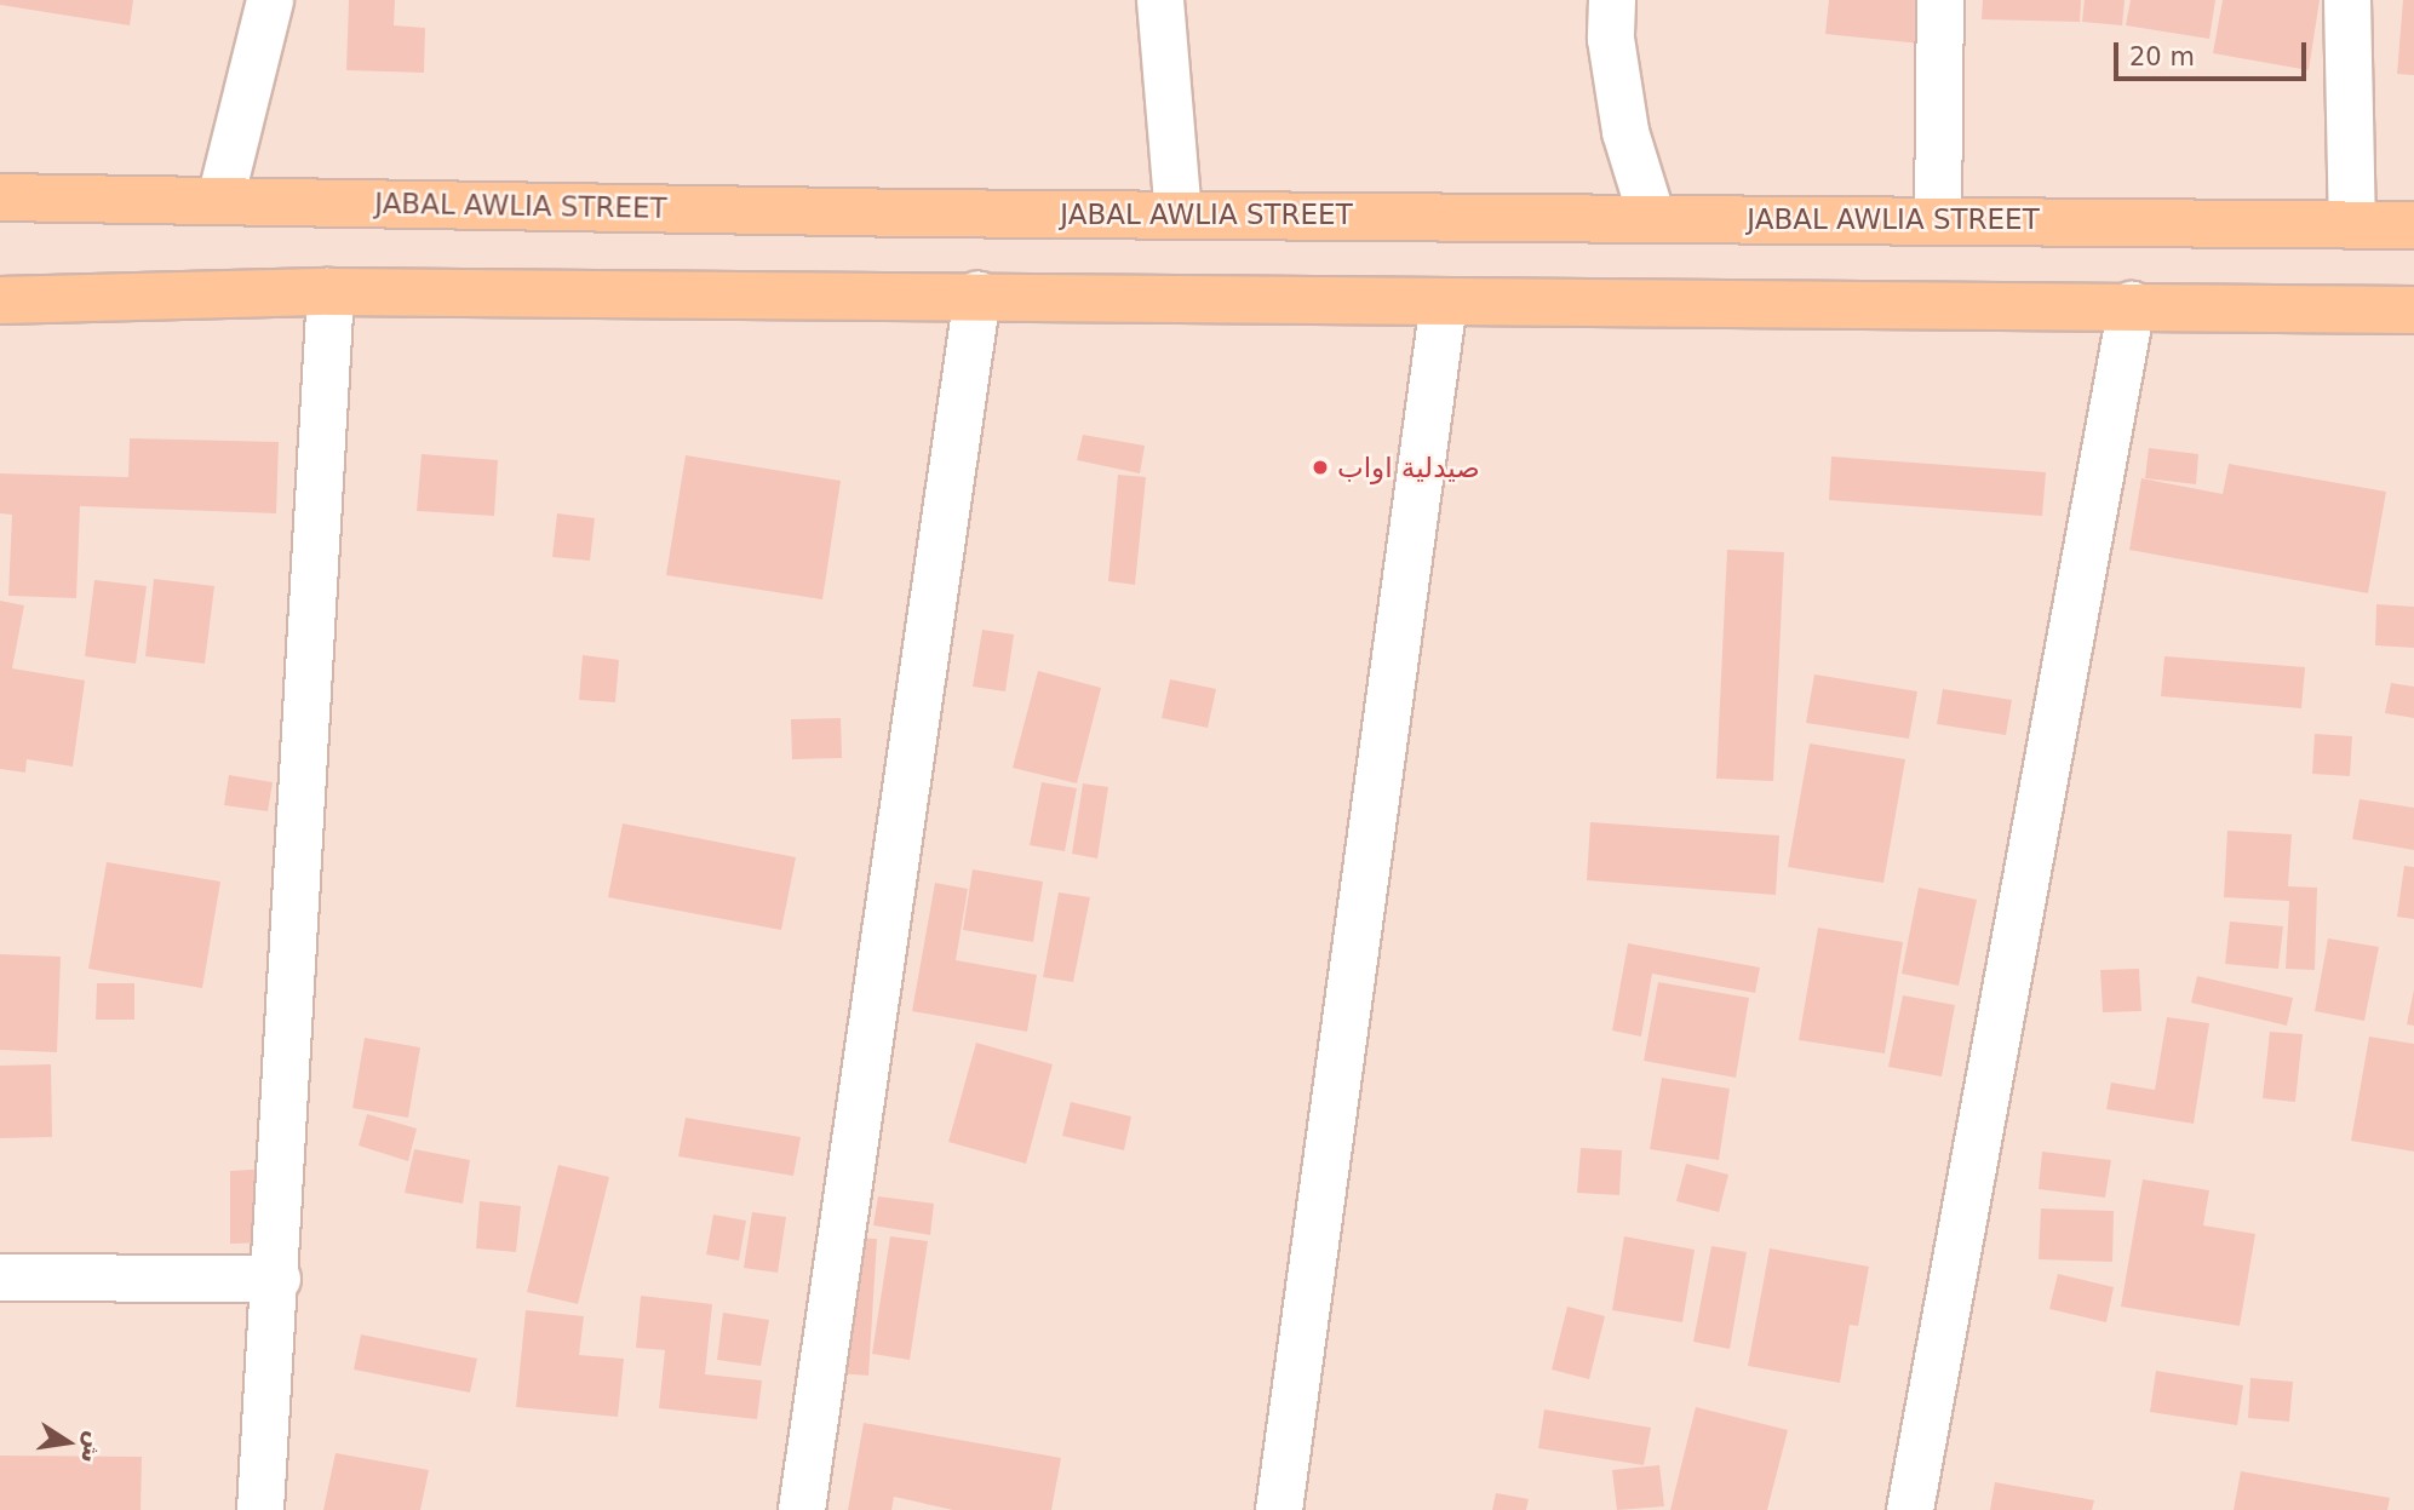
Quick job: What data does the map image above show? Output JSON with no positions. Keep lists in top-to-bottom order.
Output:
{
  "streets": {
    "main road": ["JABAL AWLIA STREET"]
  },
  "places": ["صيدلية اواب"],
  "scale_bar": "20 m",
  "north": "right"
}
